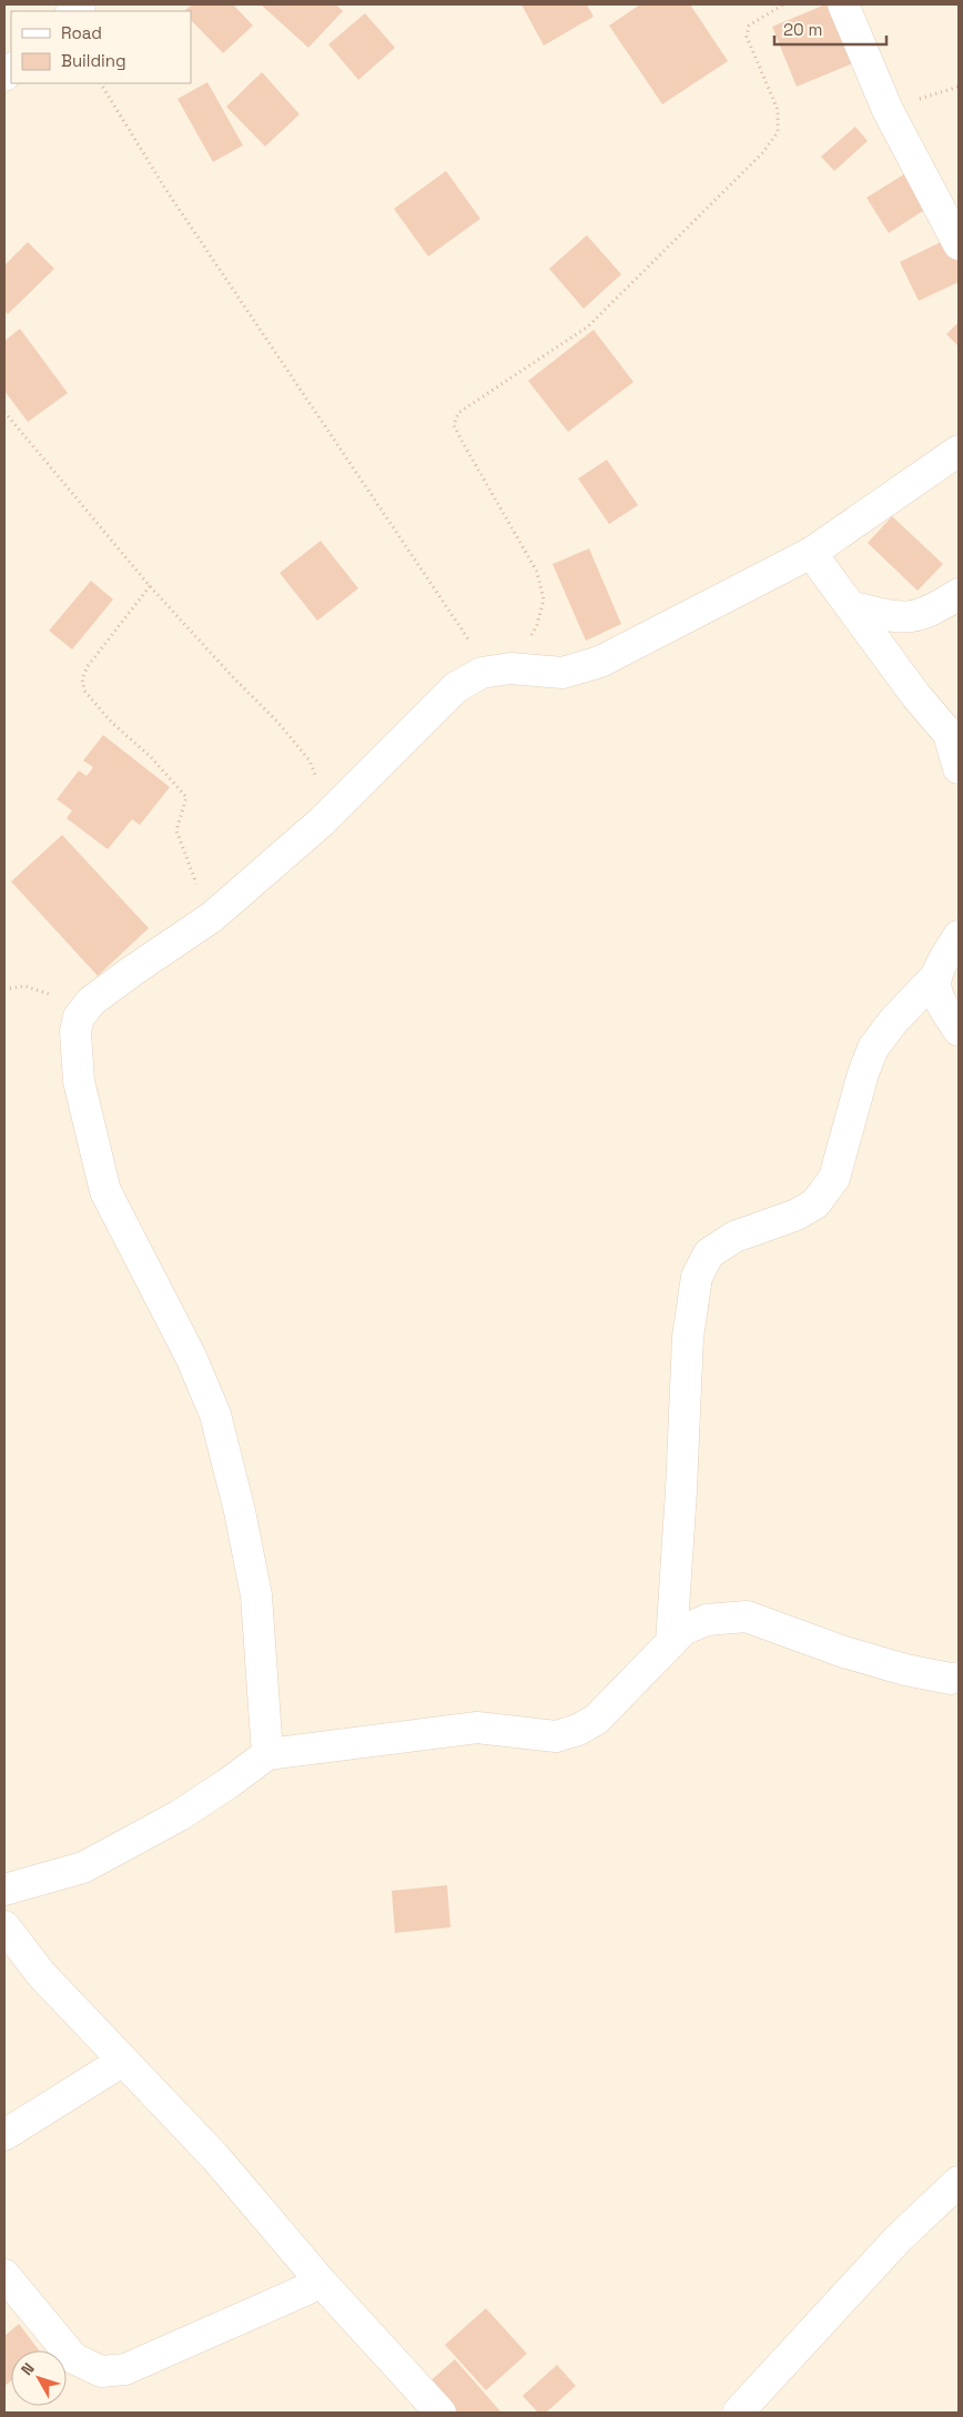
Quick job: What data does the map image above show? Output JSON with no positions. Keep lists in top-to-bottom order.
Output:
{
  "legend": ["Road", "Building"],
  "scale_bar": "20 m",
  "north": "top left"
}
